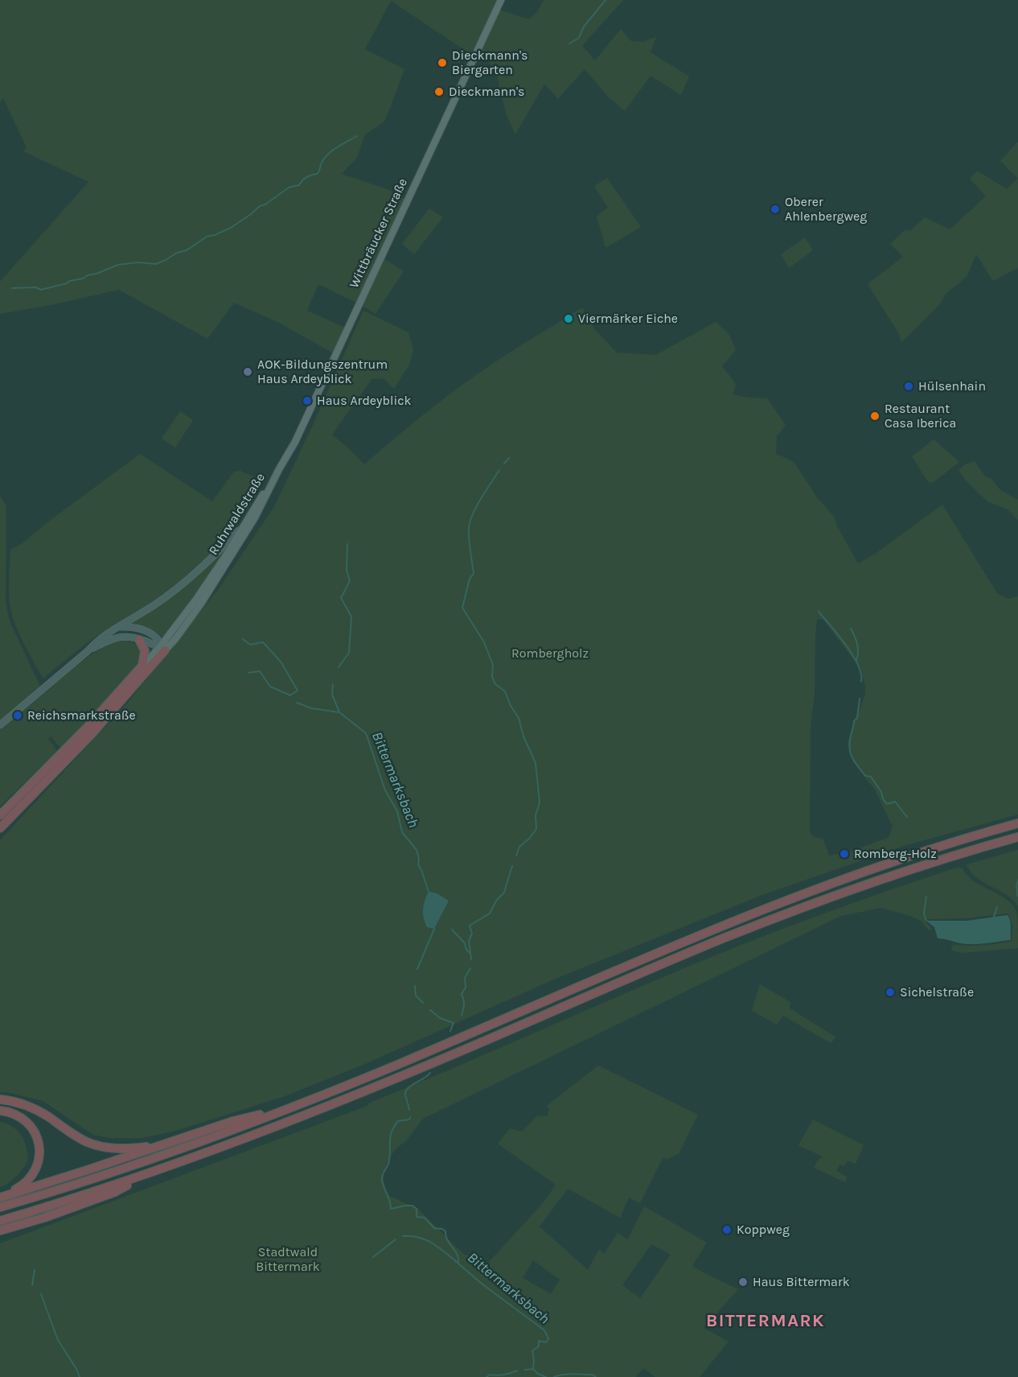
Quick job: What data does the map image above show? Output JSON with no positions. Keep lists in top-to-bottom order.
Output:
{
  "streets": {
    "highway": ["Ruhrwaldstraße"],
    "main road": ["Wittbräucker Straße"]
  },
  "crossings": [
    ["Wittbräucker Straße", "Ruhrwaldstraße"]
  ],
  "districts": ["BITTERMARK"],
  "water": ["Bittermarksbach"],
  "parks": ["Rombergholz", "Stadtwald Bittermark"],
  "places": [
    "Dieckmann's Biergarten",
    "Dieckmann's",
    "Oberer Ahlenbergweg",
    "Viermärker Eiche",
    "AOK-Bildungszentrum Haus Ardeyblick",
    "Hülsenhain",
    "Haus Ardeyblick",
    "Restaurant Casa Iberica",
    "Reichsmarkstraße",
    "Romberg-Holz",
    "Sichelstraße",
    "Koppweg",
    "Haus Bittermark"
  ]
}
